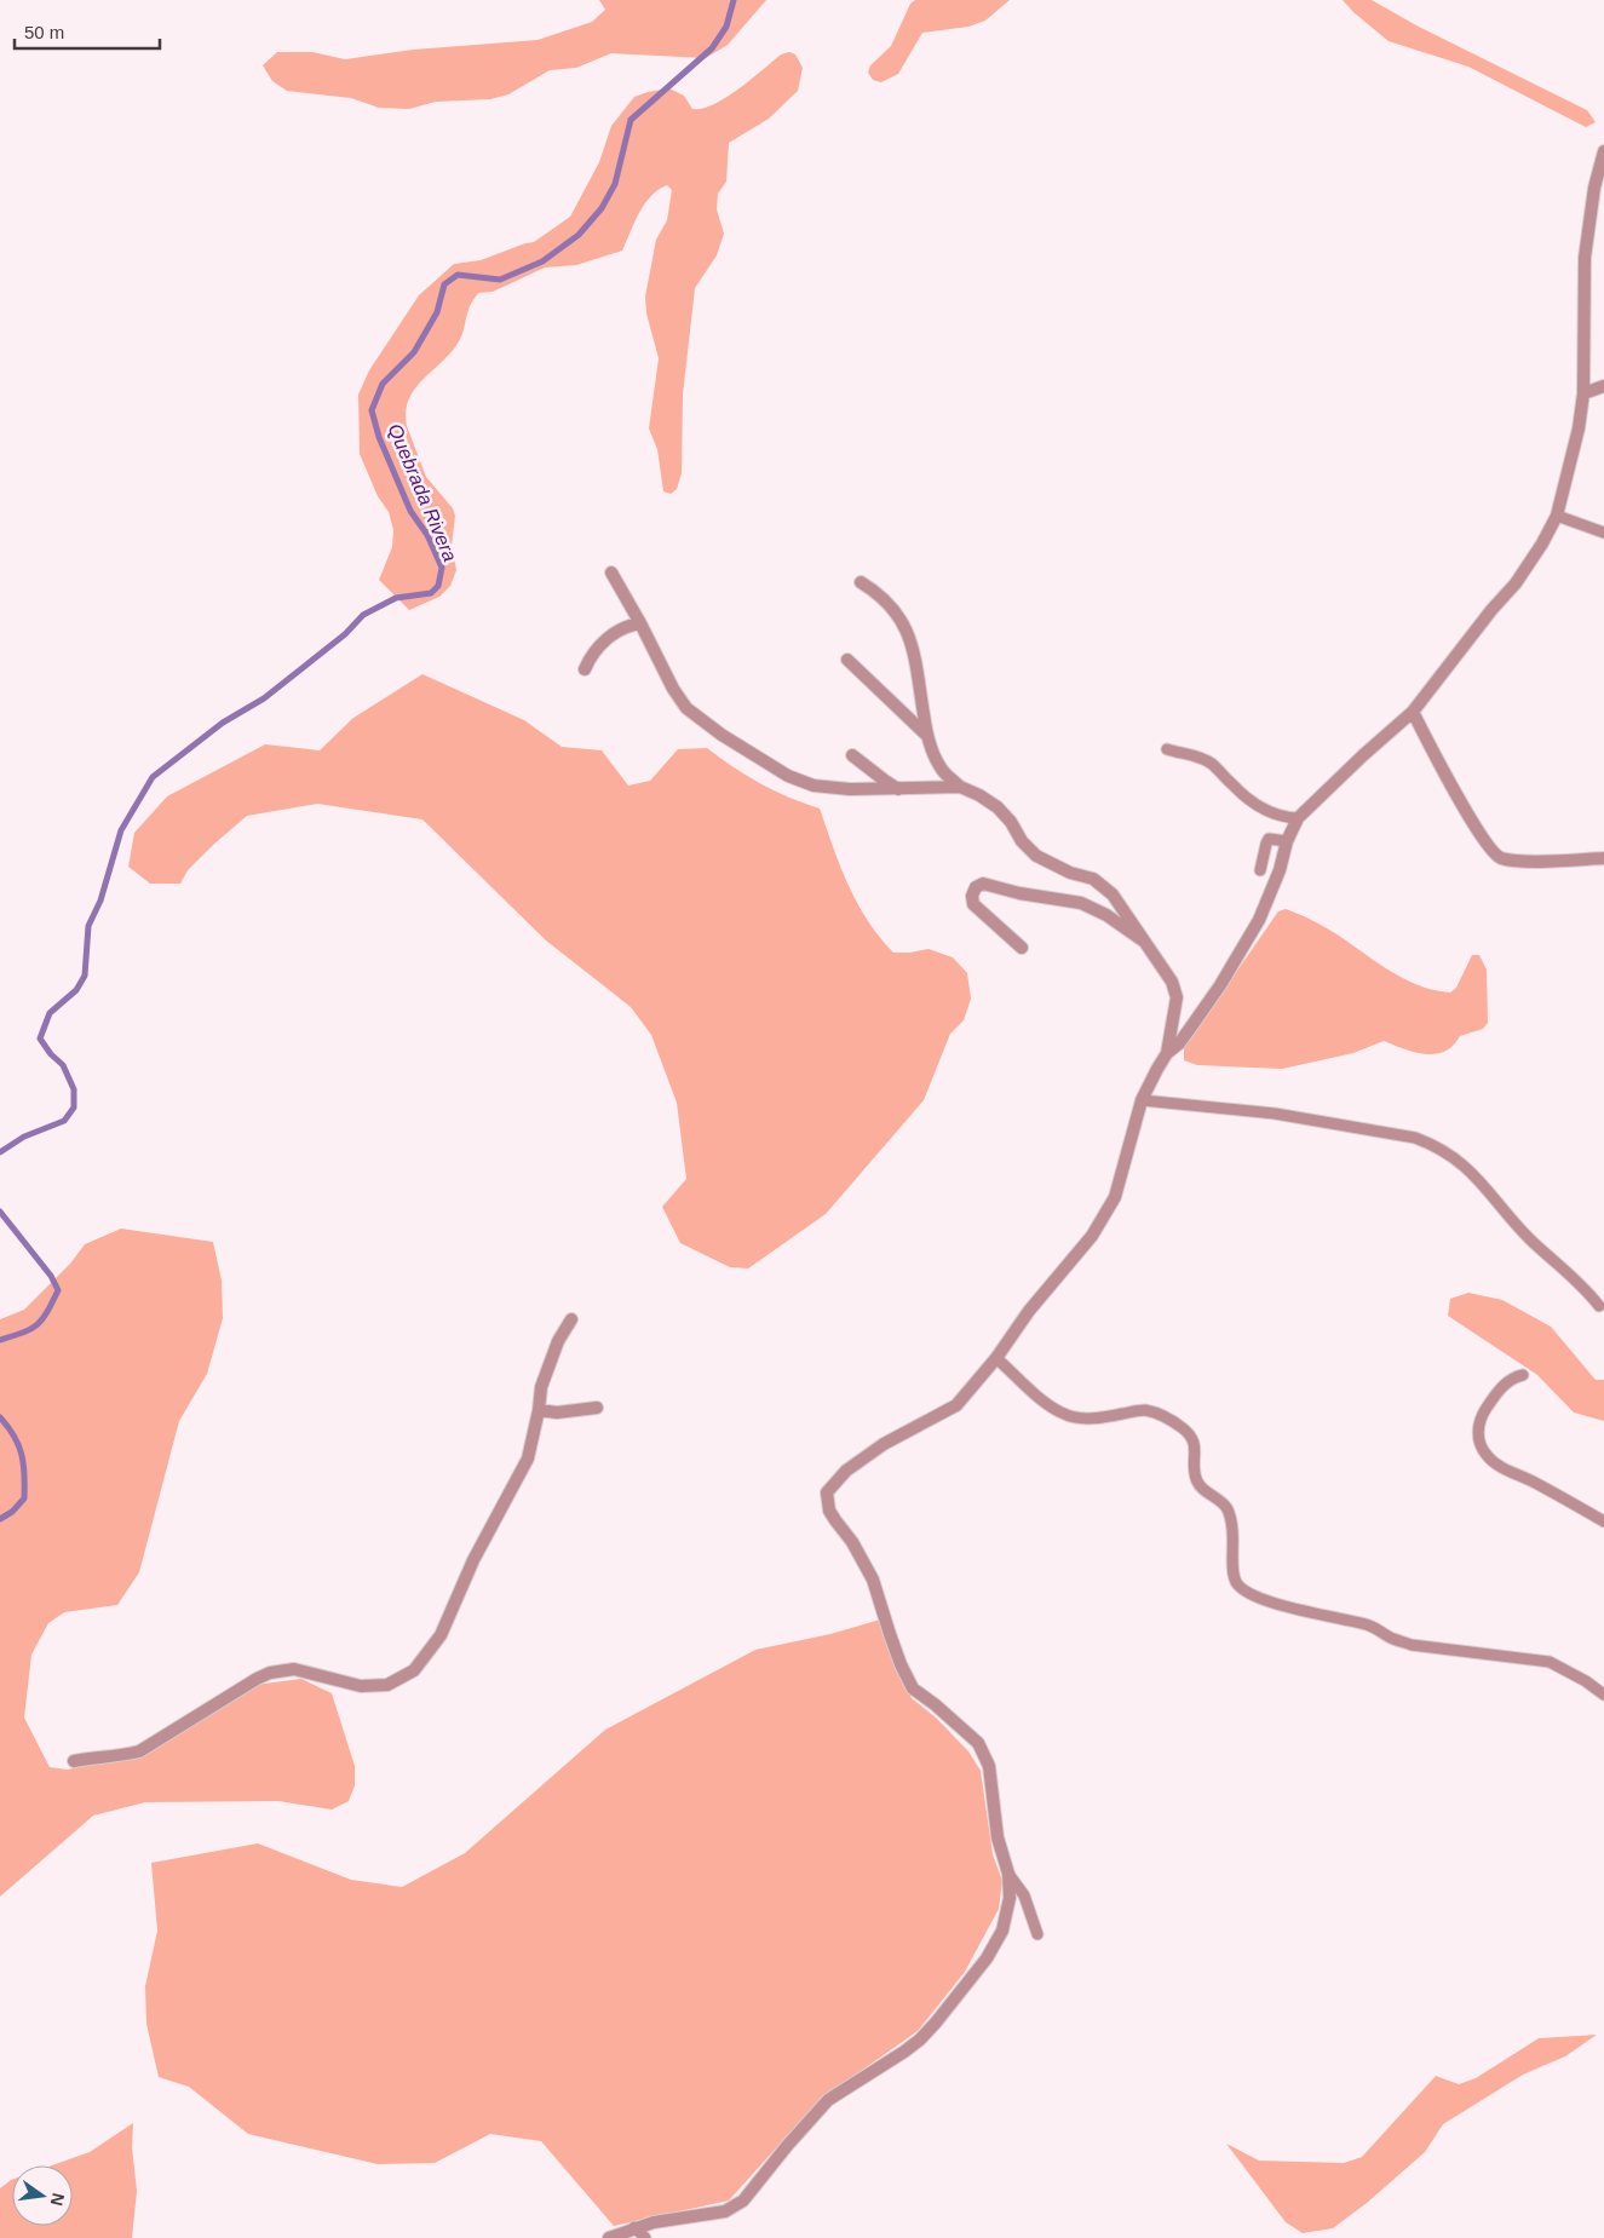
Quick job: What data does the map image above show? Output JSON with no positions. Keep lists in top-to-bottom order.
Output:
{
  "water": ["Quebrada Rivera"],
  "scale_bar": "50 m",
  "north": "right"
}
